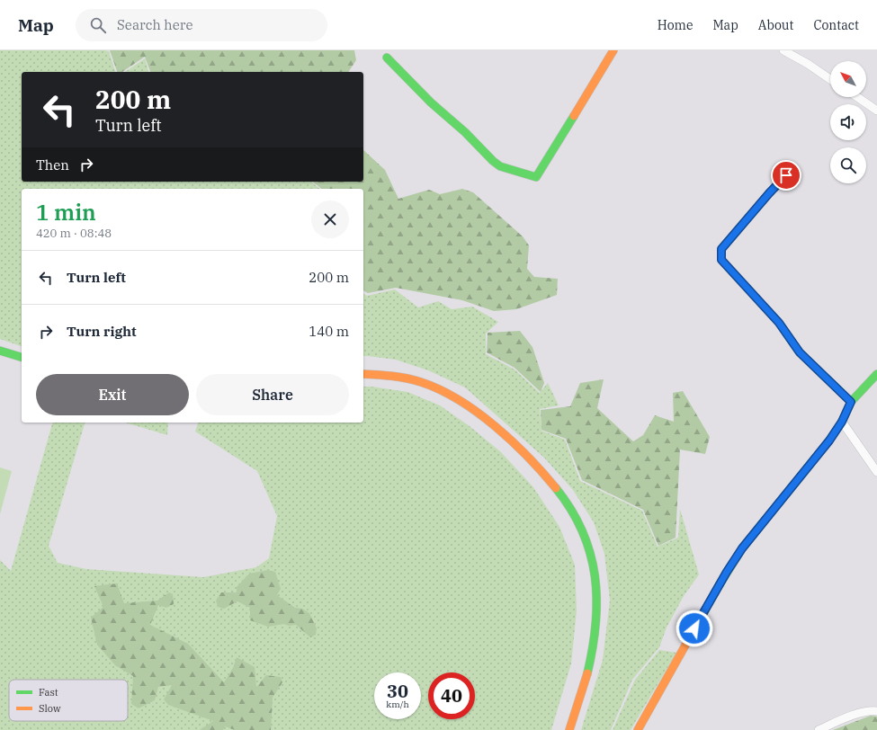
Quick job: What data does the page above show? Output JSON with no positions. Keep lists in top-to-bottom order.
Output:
{
  "legend": ["Fast", "Slow"],
  "north": "top left",
  "page": {
    "header": "Map",
    "search": "Search here",
    "nav": [
      "Home",
      "Map",
      "About",
      "Contact"
    ],
    "turn": ["200 m", "Turn left"],
    "then": "Then",
    "heading": ["1 min", "420 m · 08:48"],
    "list": [
      {
        "name": "Turn left",
        "value": "200 m"
      },
      {
        "name": "Turn right",
        "value": "140 m"
      }
    ],
    "buttons": ["Exit", "Share"],
    "speed": "30 km/h",
    "limit": "40"
  }
}
